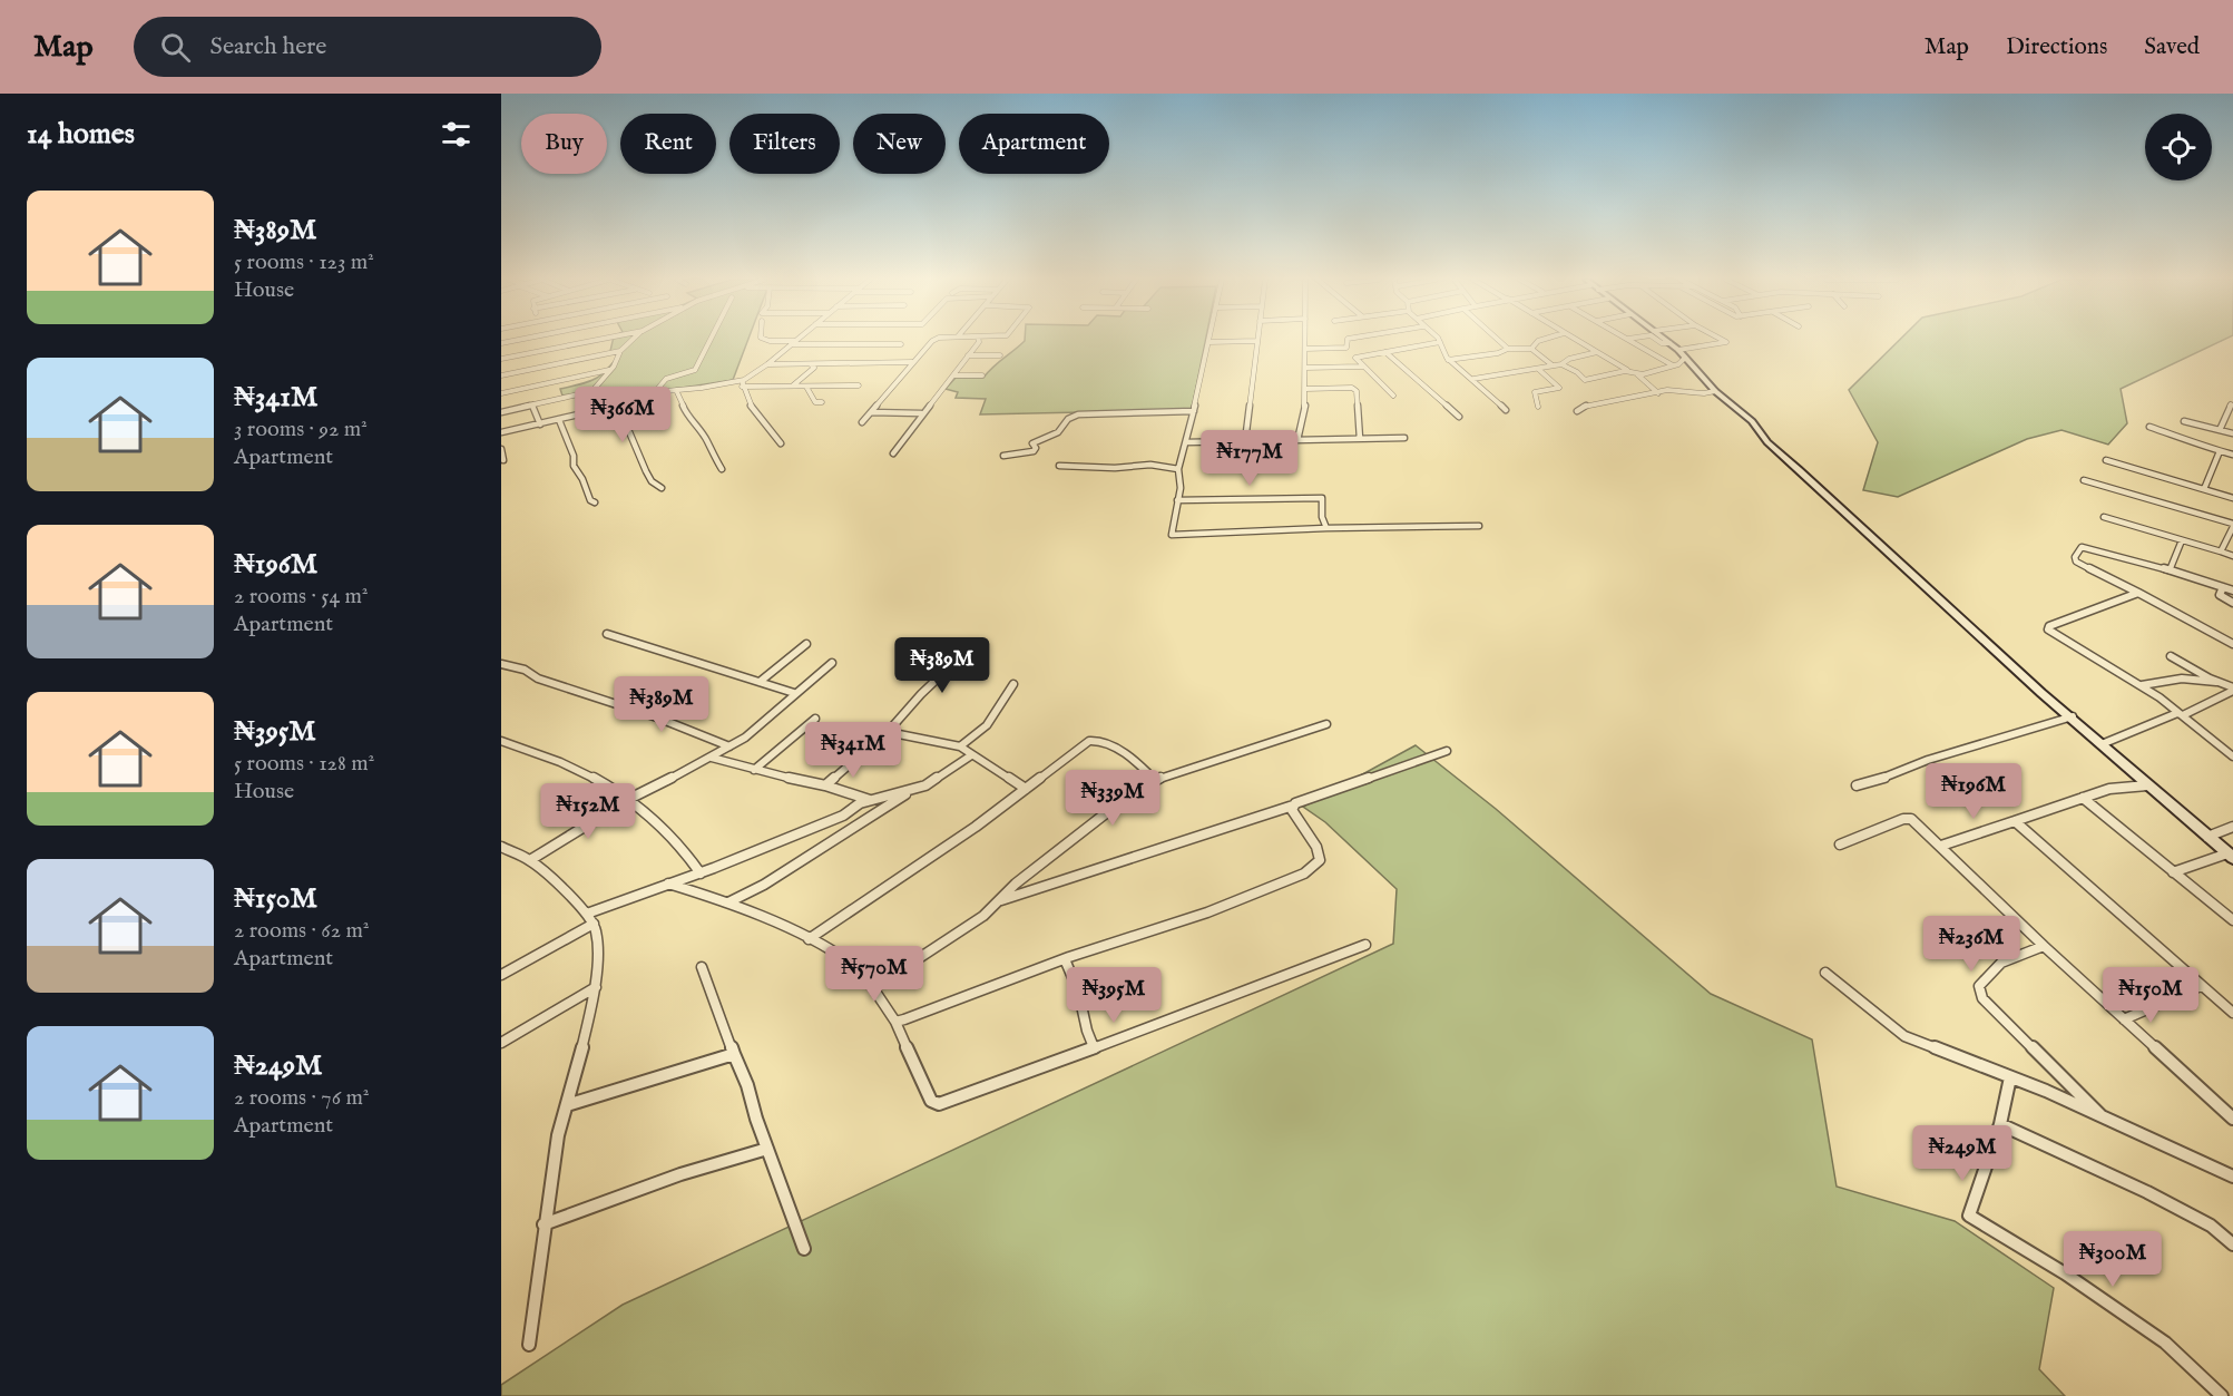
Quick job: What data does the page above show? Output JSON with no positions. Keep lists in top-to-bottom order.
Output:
{
  "page": {
    "header": "Map",
    "search": "Search here",
    "nav": ["Map", "Directions", "Saved"],
    "heading": "14 homes",
    "chip": [
      "Buy",
      "Rent",
      "Filters",
      "New",
      "Apartment"
    ],
    "list": [
      {
        "name": "₦389M",
        "note": "5 rooms · 123 m² · House"
      },
      {
        "name": "₦341M",
        "note": "3 rooms · 92 m² · Apartment"
      },
      {
        "name": "₦196M",
        "note": "2 rooms · 54 m² · Apartment"
      },
      {
        "name": "₦395M",
        "note": "5 rooms · 128 m² · House"
      },
      {
        "name": "₦150M",
        "note": "2 rooms · 62 m² · Apartment"
      },
      {
        "name": "₦249M",
        "note": "2 rooms · 76 m² · Apartment"
      }
    ],
    "price": [
      "₦366M",
      "₦177M",
      "₦389M",
      "₦389M",
      "₦341M",
      "₦196M",
      "₦339M",
      "₦152M",
      "₦236M",
      "₦570M",
      "₦395M",
      "₦150M",
      "₦249M",
      "₦300M"
    ]
  }
}
